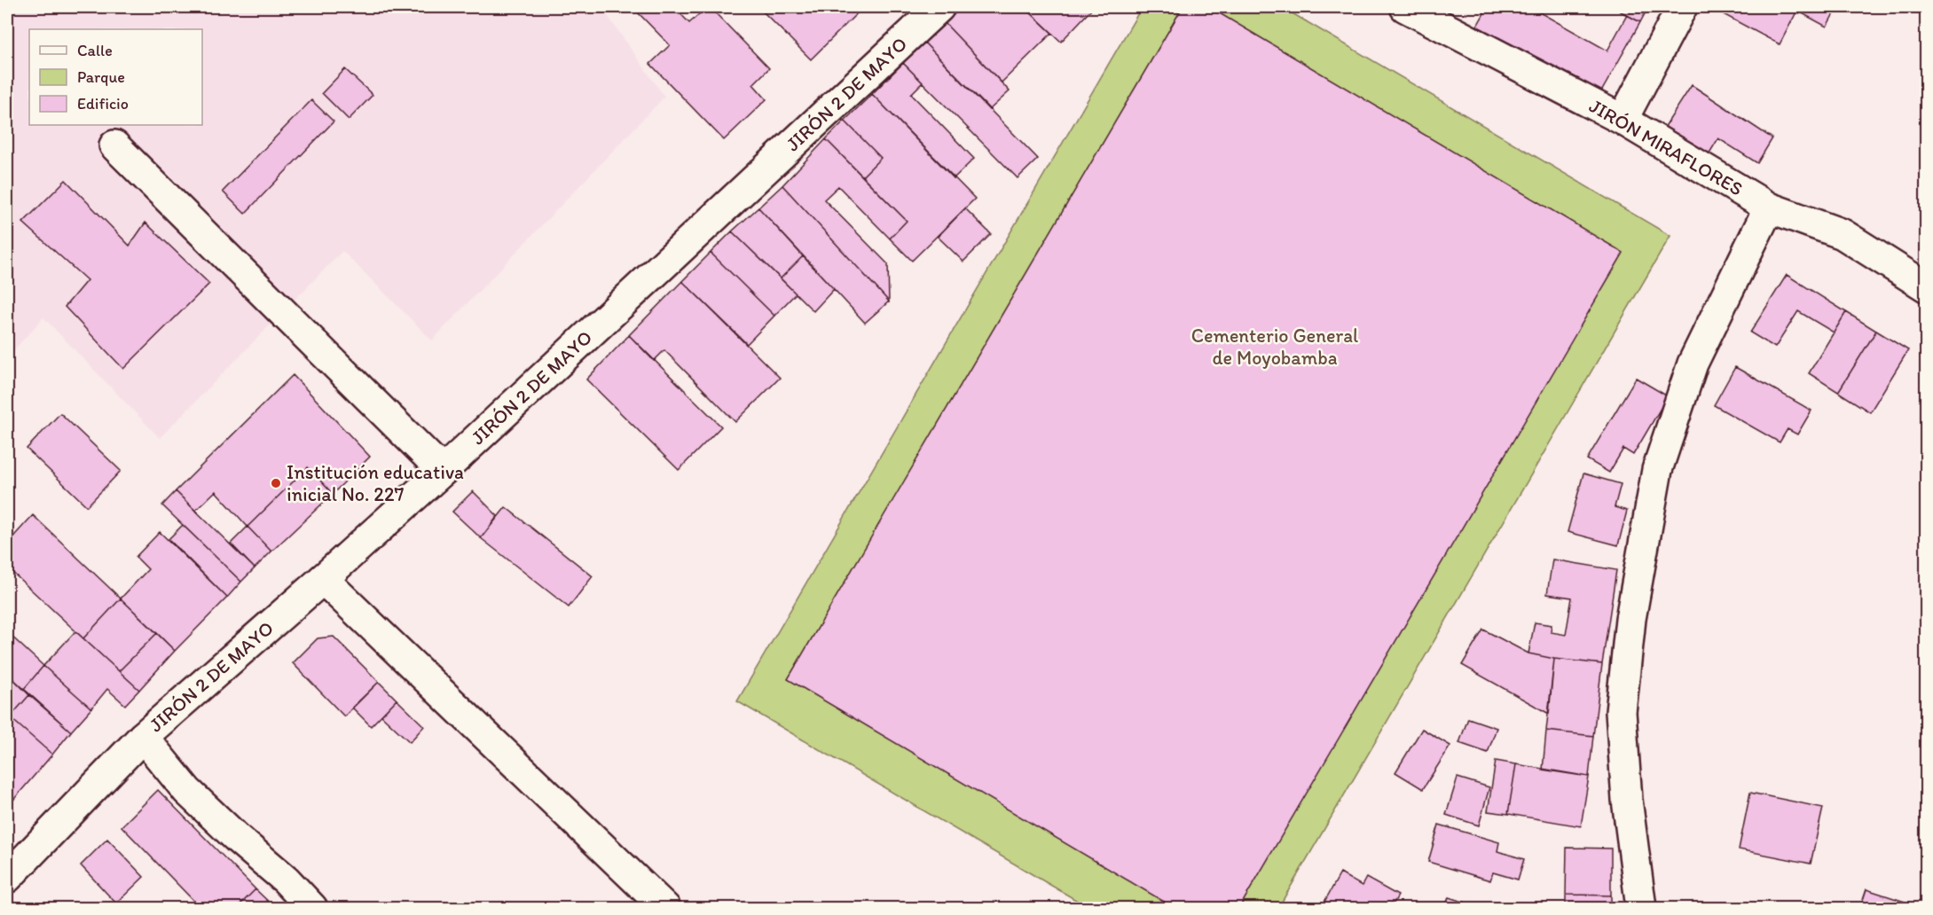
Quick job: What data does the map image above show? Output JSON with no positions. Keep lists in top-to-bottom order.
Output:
{
  "streets": {
    "street": ["JIRÓN 2 DE MAYO", "JIRÓN MIRAFLORES"]
  },
  "parks": ["Cementerio General de Moyobamba"],
  "places": ["Institución educativa inicial No. 227"],
  "legend": ["Calle", "Parque", "Edificio"]
}
